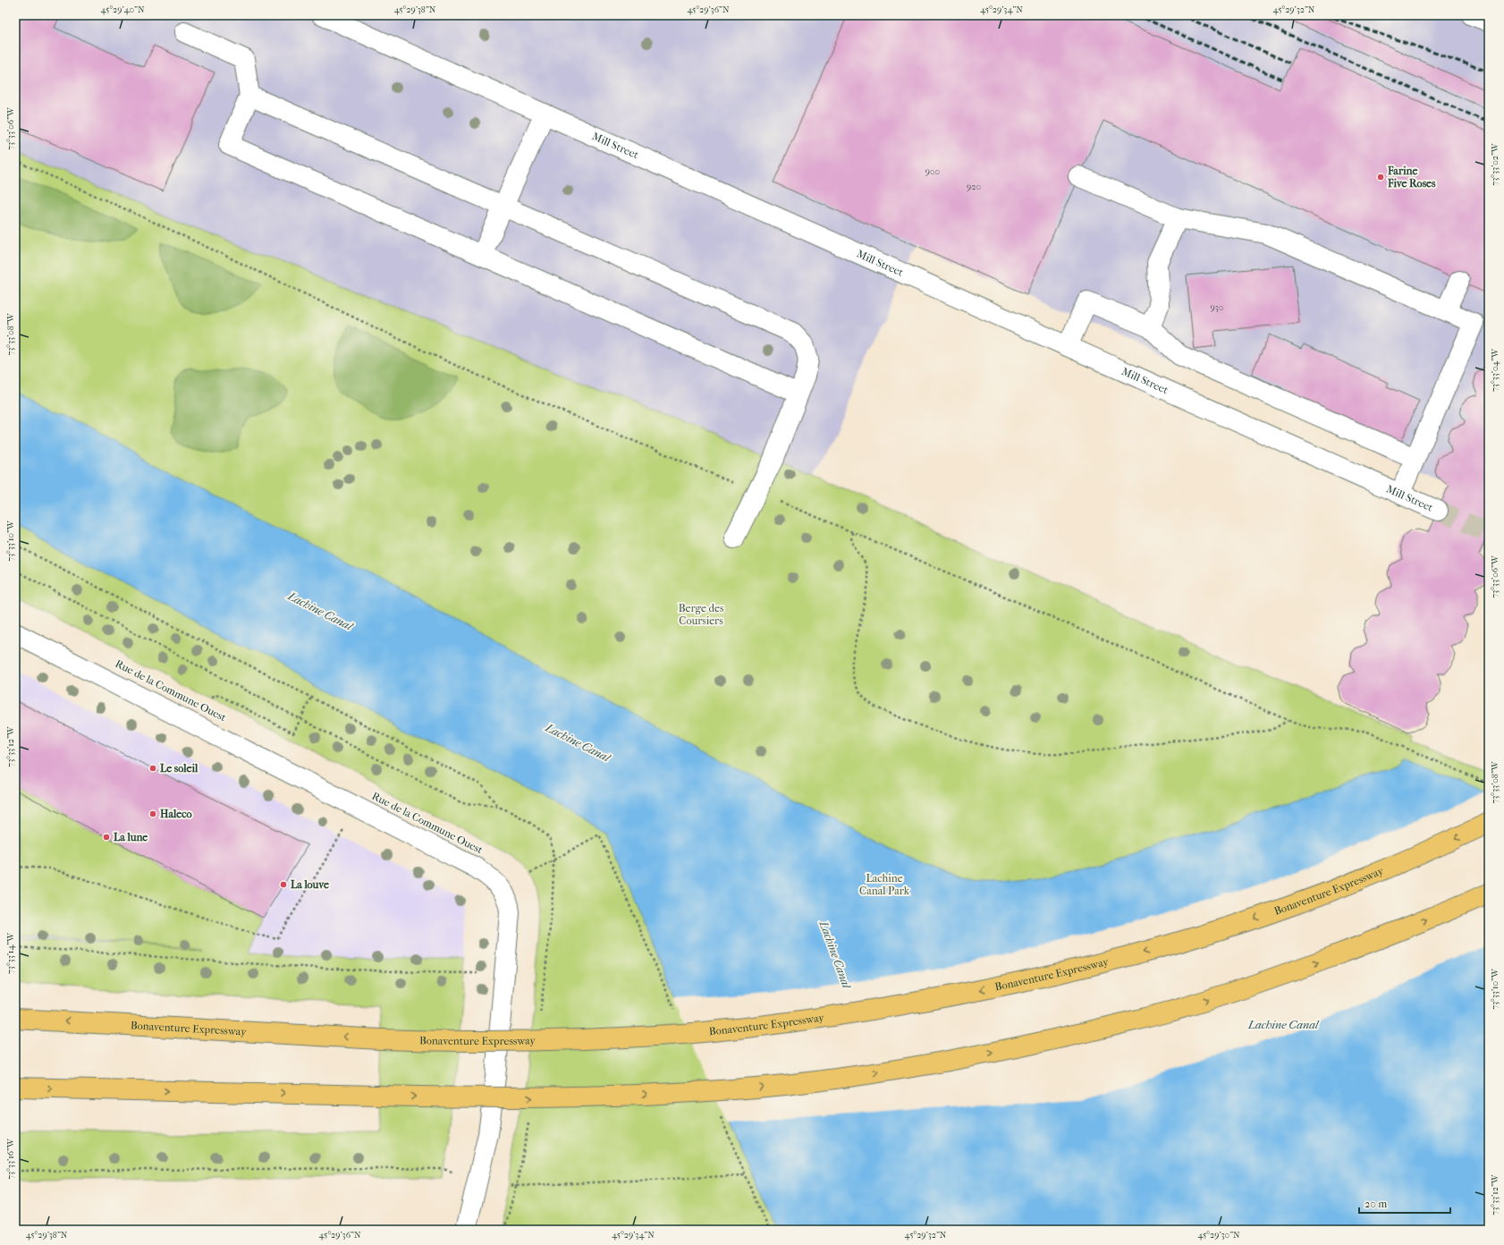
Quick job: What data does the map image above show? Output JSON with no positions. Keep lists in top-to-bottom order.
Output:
{
  "streets": {
    "highway": ["Bonaventure Expressway"],
    "street": ["Mill Street", "Rue de la Commune Ouest"]
  },
  "water": ["Lachine Canal"],
  "parks": ["Berge des Coursiers", "Lachine Canal Park"],
  "places": [
    "Farine Five Roses",
    "Le soleil",
    "Haleco",
    "La lune",
    "La louve"
  ],
  "house_numbers": ["900", "920", "930"],
  "scale_bar": "20 m",
  "coordinates": [
    "45°29'40\"N",
    "45°29'38\"N",
    "45°29'36\"N",
    "45°29'34\"N",
    "45°29'32\"N",
    "73°33'06\"W",
    "73°33'02\"W",
    "73°33'08\"W",
    "73°33'04\"W",
    "73°33'10\"W",
    "73°33'12\"W",
    "73°33'14\"W",
    "73°33'16\"W",
    "45°29'30\"N"
  ]
}
